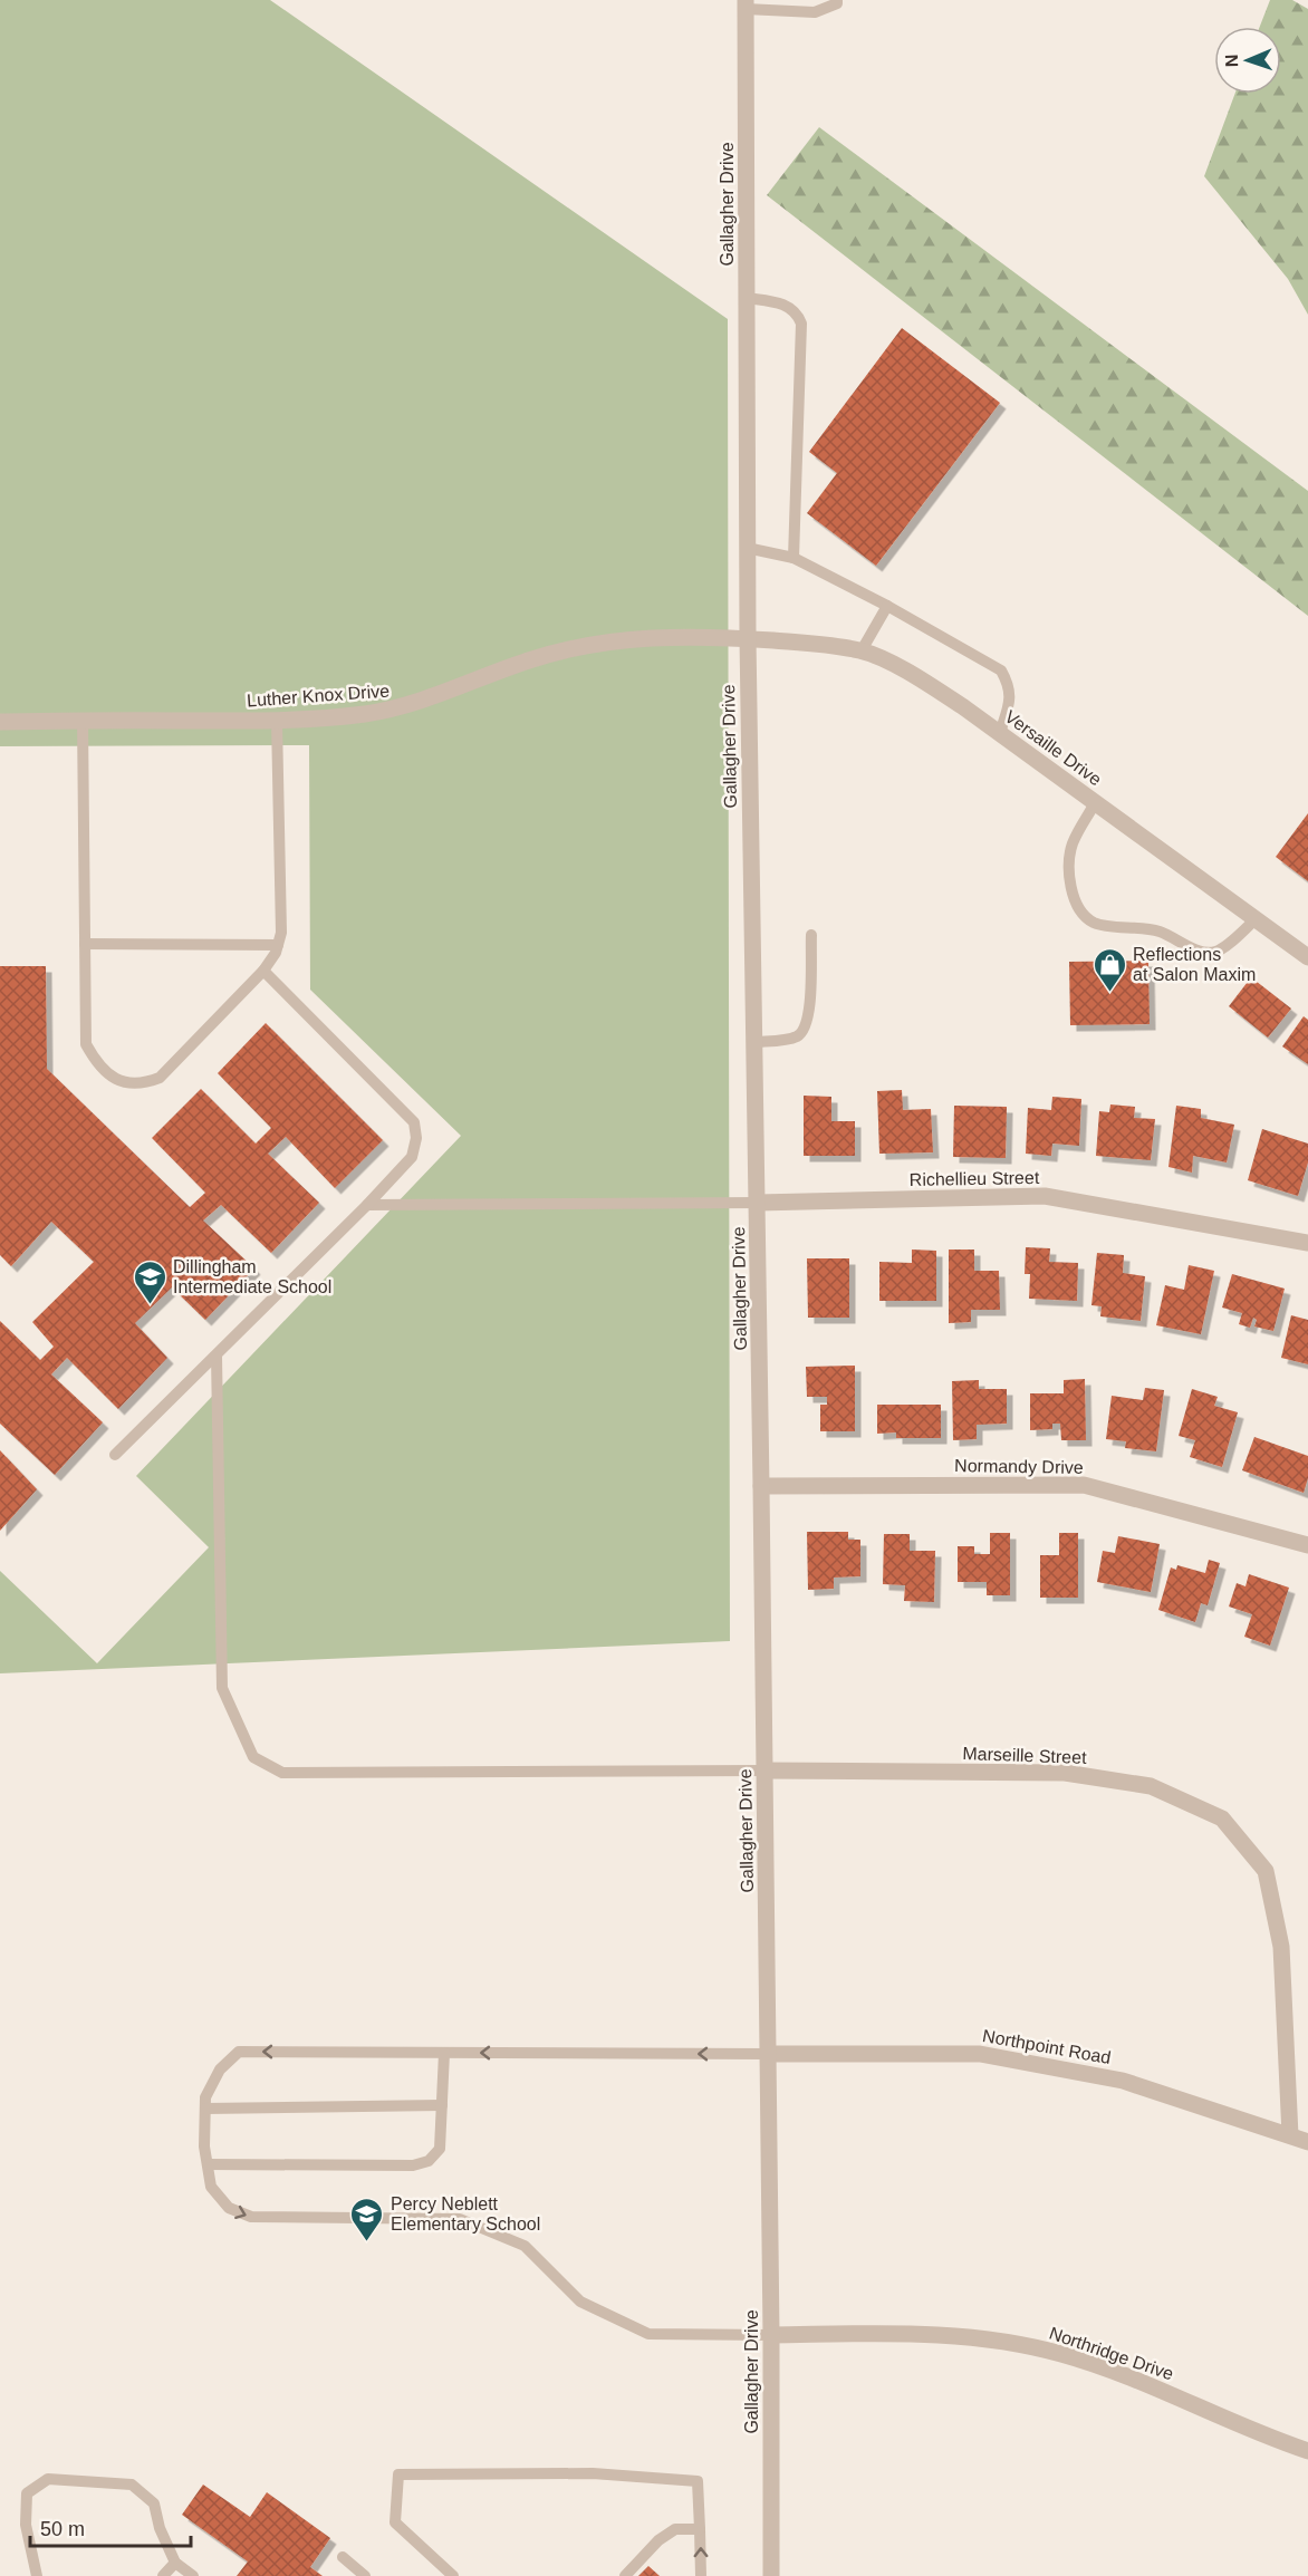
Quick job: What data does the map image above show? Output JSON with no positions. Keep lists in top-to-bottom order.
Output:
{
  "streets": {
    "street": [
      "Gallagher Drive",
      "Luther Knox Drive",
      "Versaille Drive",
      "Richellieu Street",
      "Normandy Drive",
      "Marseille Street",
      "Northpoint Road",
      "Northridge Drive"
    ]
  },
  "crossings": [
    ["Gallagher Drive", "Luther Knox Drive"],
    ["Gallagher Drive", "Versaille Drive"],
    ["Gallagher Drive", "Richellieu Street"],
    ["Gallagher Drive", "Normandy Drive"],
    ["Gallagher Drive", "Marseille Street"],
    ["Gallagher Drive", "Northpoint Road"],
    ["Gallagher Drive", "Northridge Drive"],
    ["Luther Knox Drive", "Versaille Drive"],
    ["Marseille Street", "Northpoint Road"]
  ],
  "places": {
    "shop": ["Reflections at Salon Maxim"],
    "school or university": ["Dillingham Intermediate School", "Percy Neblett Elementary School"]
  },
  "scale_bar": "50 m",
  "north": "left"
}
